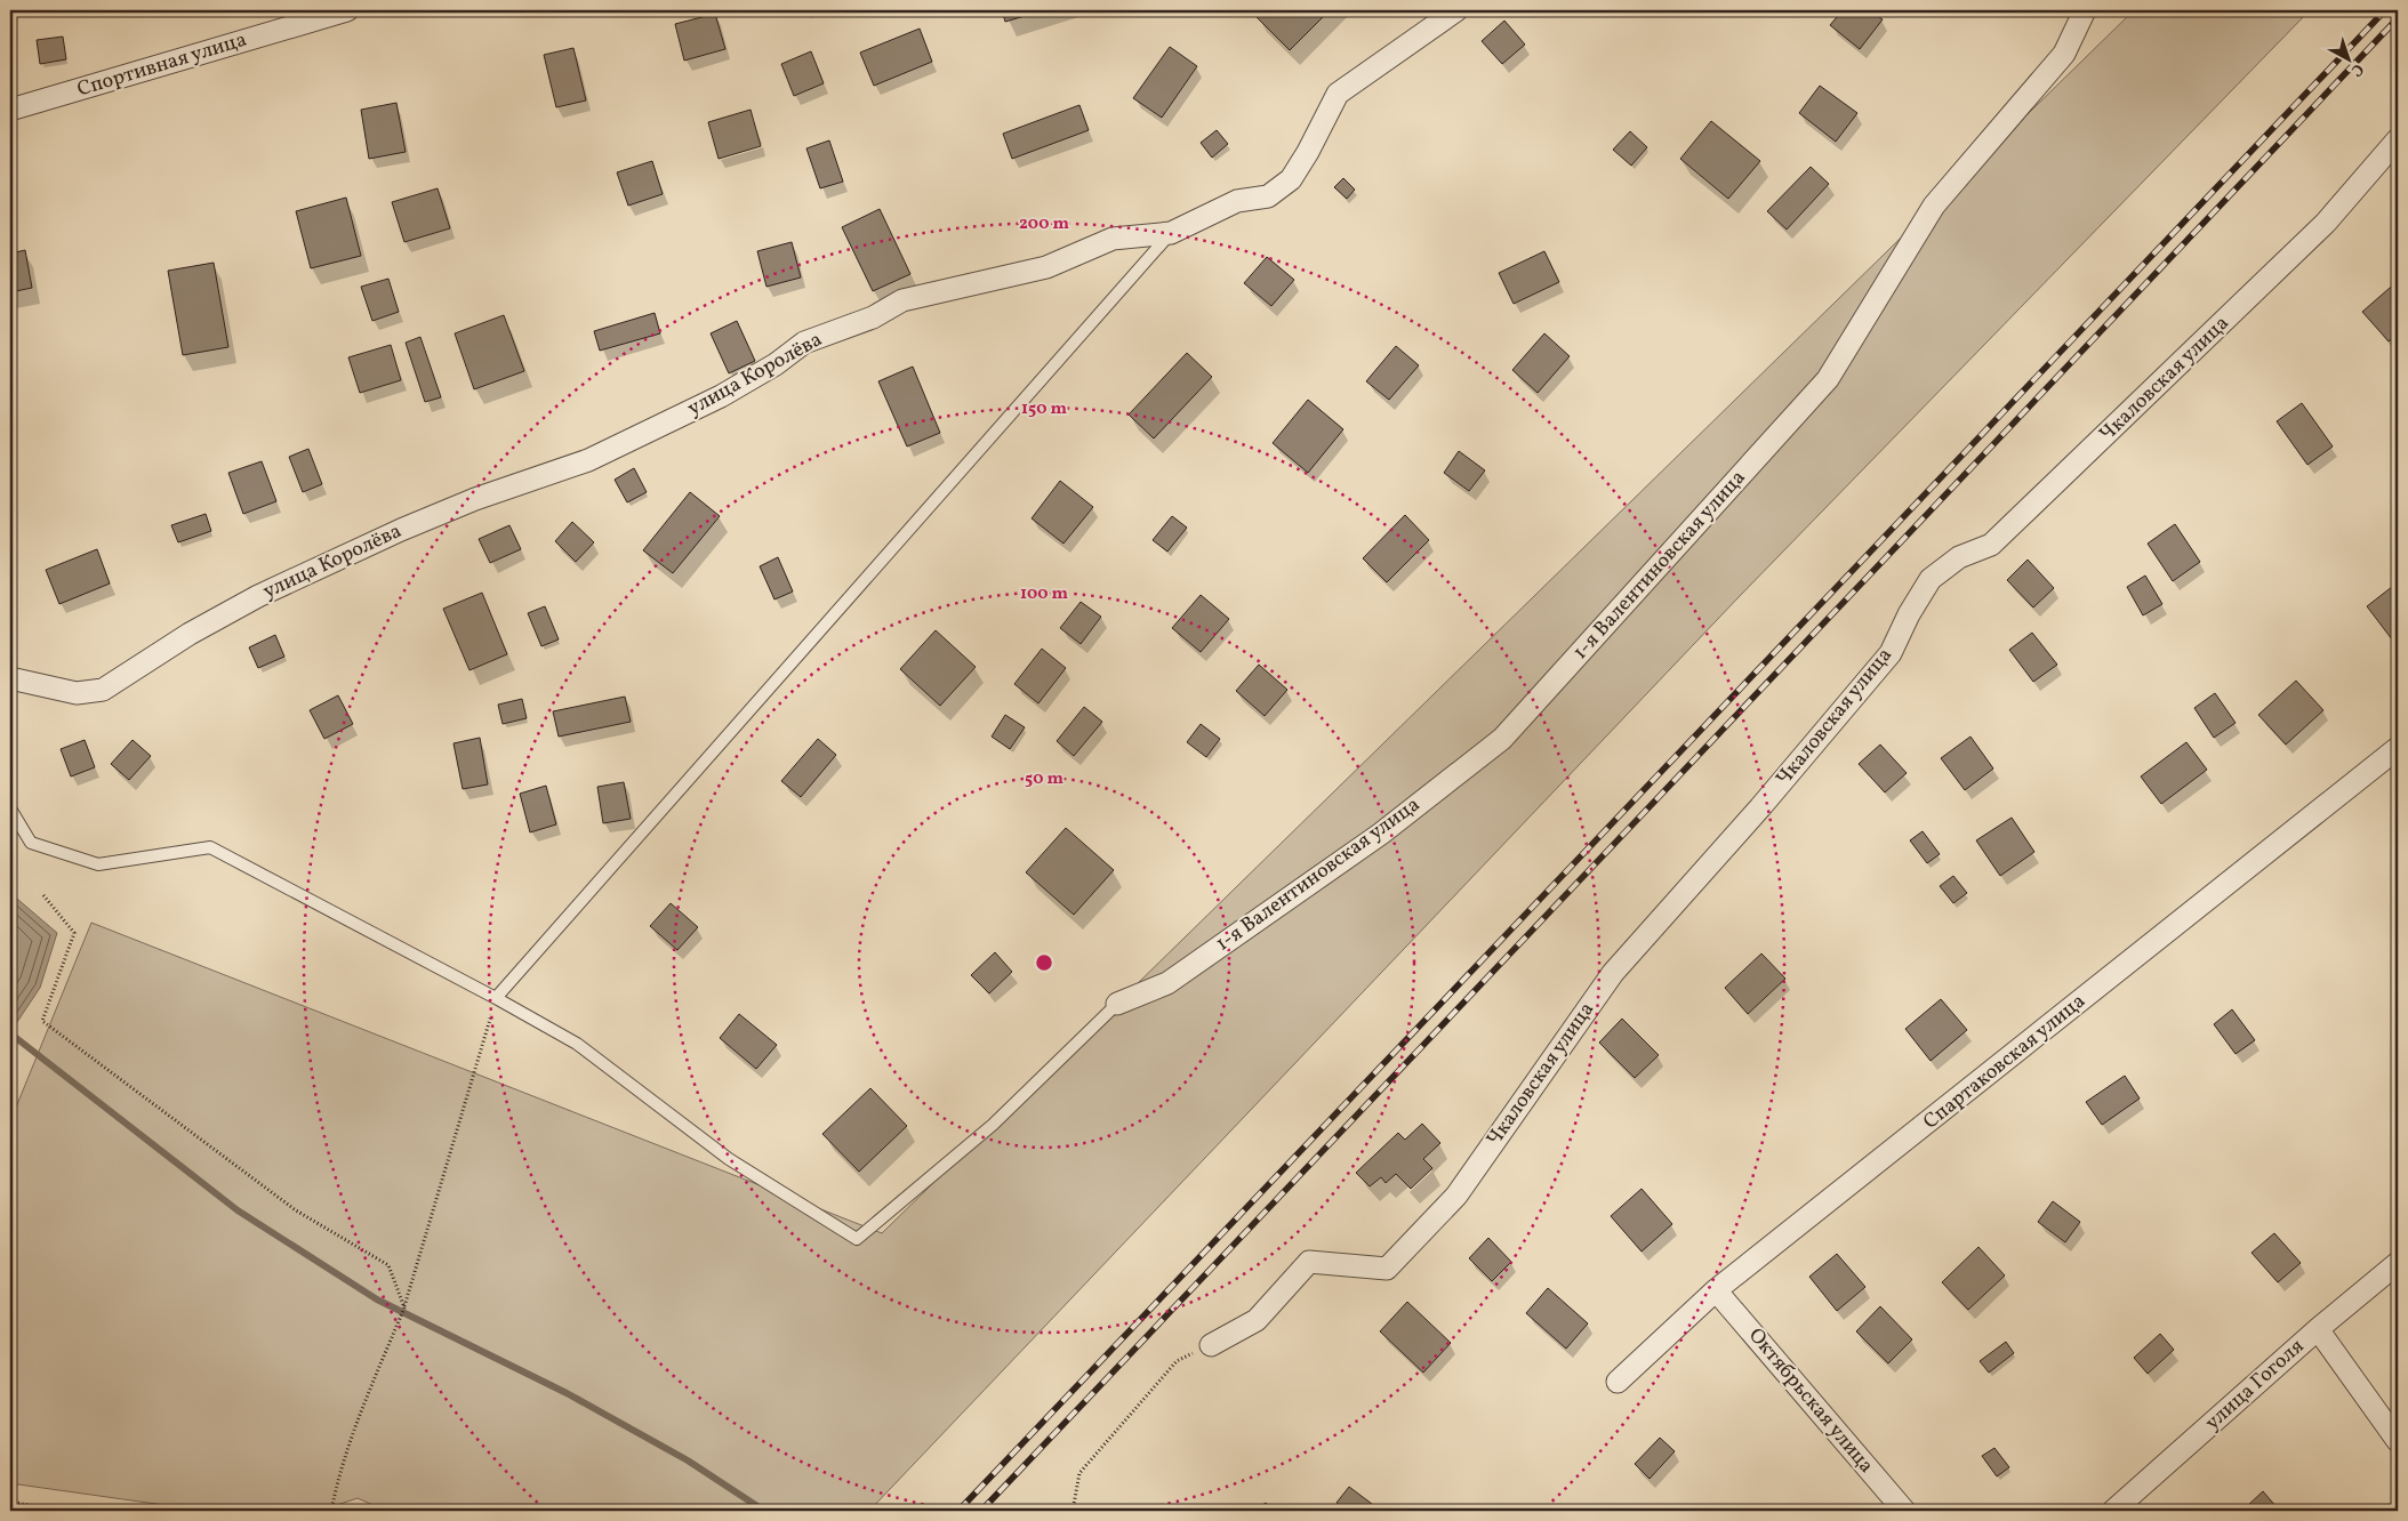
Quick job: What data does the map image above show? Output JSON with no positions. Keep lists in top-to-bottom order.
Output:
{
  "streets": {
    "street": [
      "Спортивная улица",
      "улица Королёва",
      "Чкаловская улица",
      "1-я Валентиновская улица",
      "Спартаковская улица",
      "улица Гоголя",
      "Октябрьская улица"
    ]
  },
  "crossings": [
    ["Спартаковская улица", "Октябрьская улица"]
  ],
  "north": "bottom right",
  "rings": [
    "200 m",
    "150 m",
    "100 m",
    "50 m"
  ]
}
